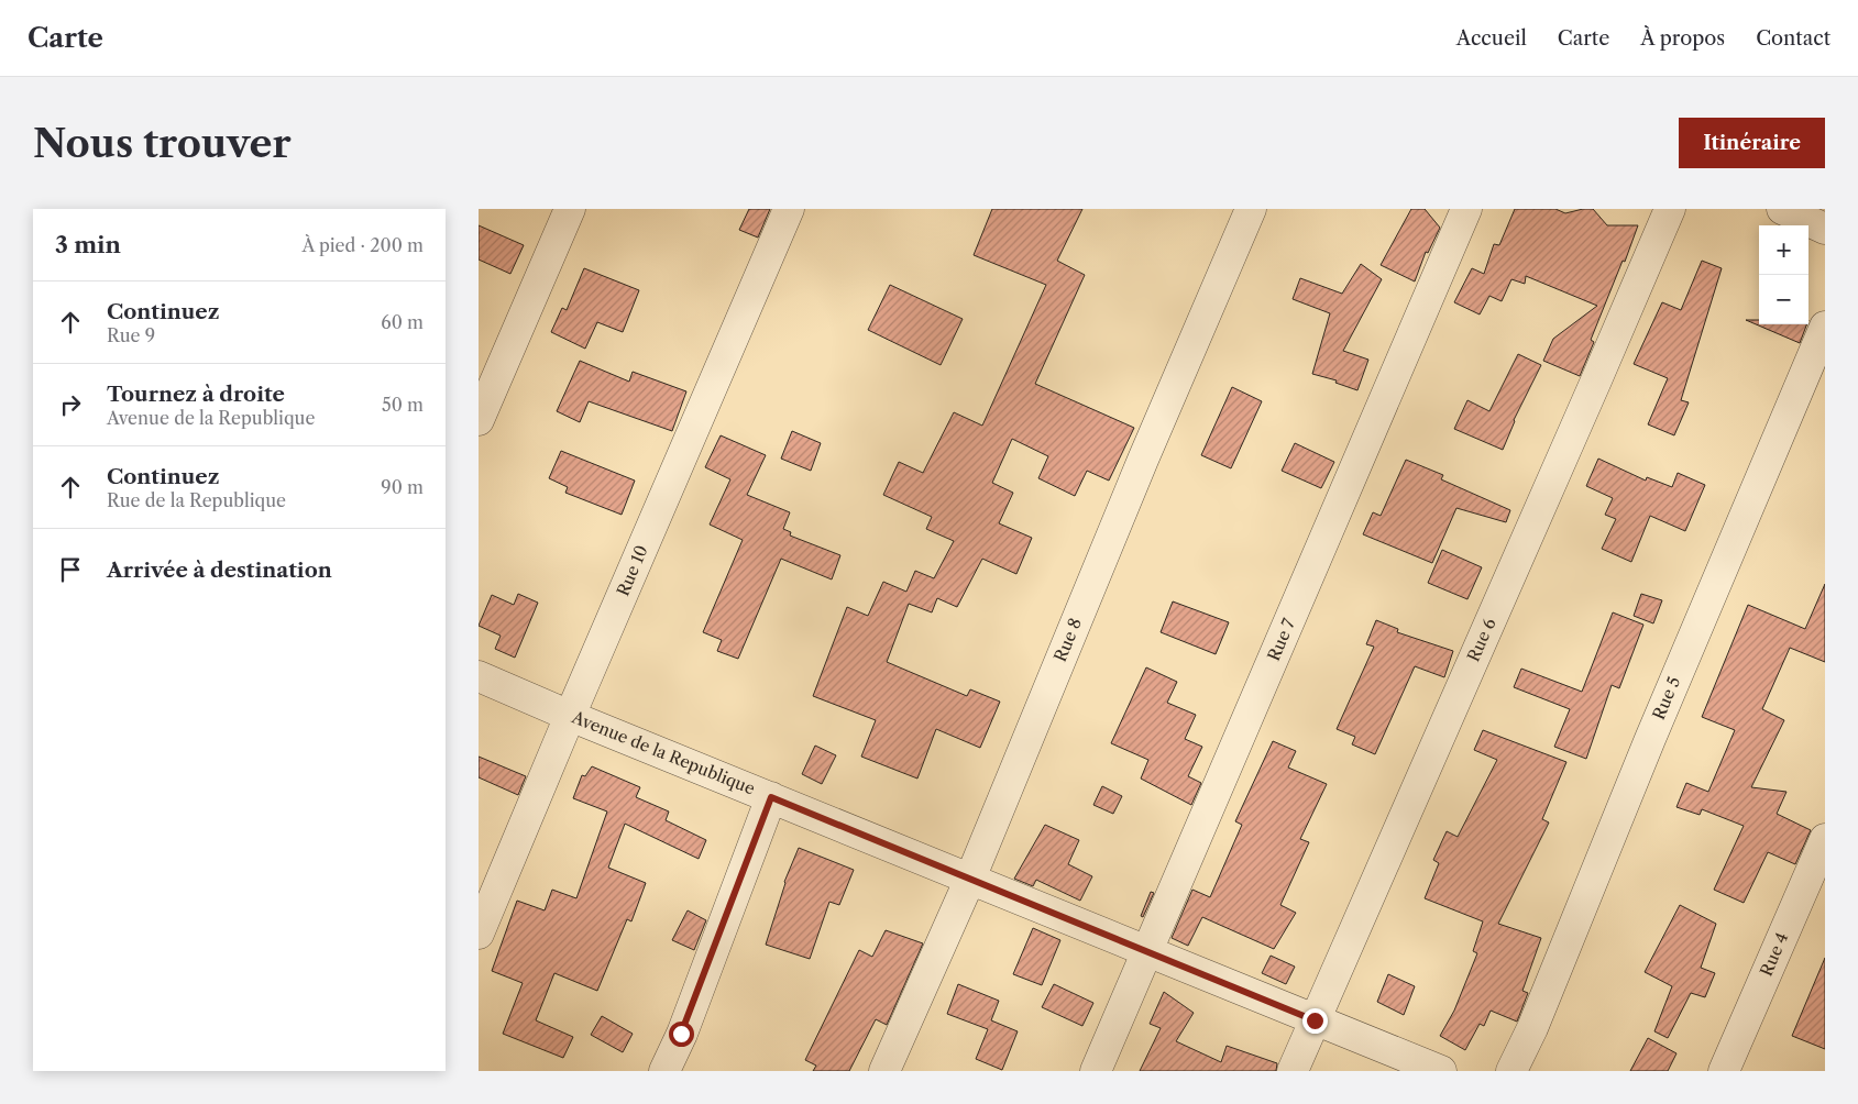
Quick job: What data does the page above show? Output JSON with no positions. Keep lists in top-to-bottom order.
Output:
{
  "streets": {
    "street": [
      "Rue 10",
      "Rue 8",
      "Rue 7",
      "Rue 6",
      "Rue 5",
      "Avenue de la Republique",
      "Rue 4"
    ]
  },
  "crossings": [
    ["Rue 10", "Avenue de la Republique"],
    ["Rue 8", "Avenue de la Republique"],
    ["Rue 7", "Avenue de la Republique"],
    ["Rue 6", "Avenue de la Republique"]
  ],
  "page": {
    "header": "Carte",
    "nav": [
      "Accueil",
      "Carte",
      "À propos",
      "Contact"
    ],
    "buttons": "Itinéraire",
    "title": "Nous trouver",
    "heading": ["3 min", "À pied · 200 m"],
    "map_buttons": ["+", "−"],
    "list": [
      ["Continuez", "Rue 9", "60 m"],
      ["Tournez à droite", "Avenue de la Republique", "50 m"],
      ["Continuez", "Rue de la Republique", "90 m"],
      "Arrivée à destination"
    ]
  }
}
